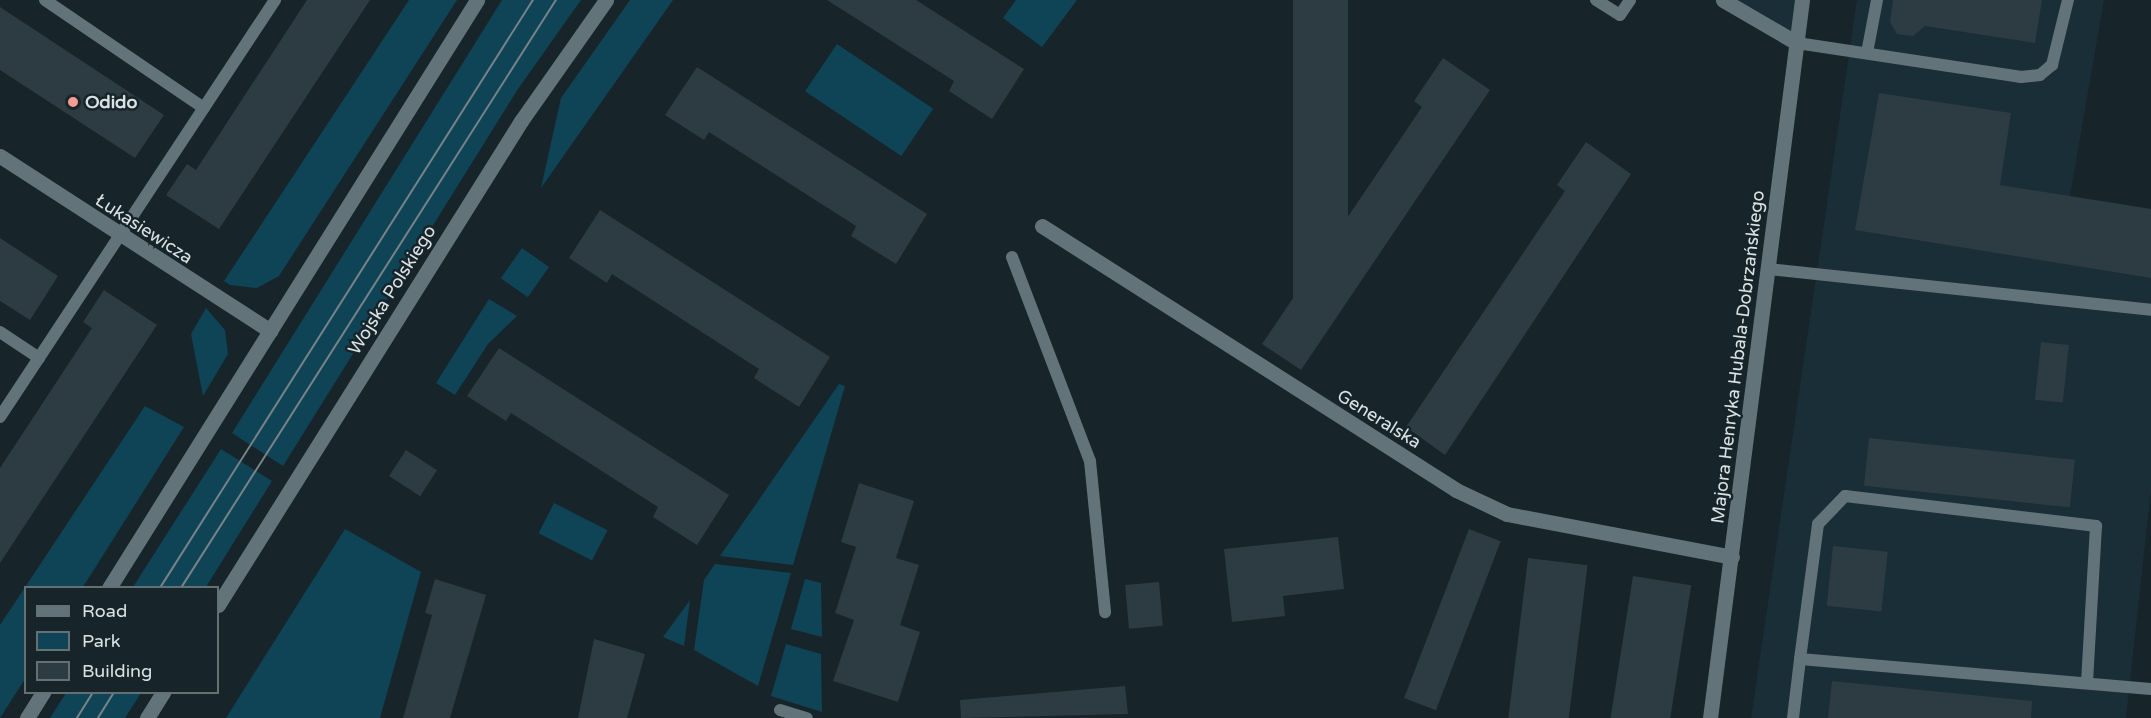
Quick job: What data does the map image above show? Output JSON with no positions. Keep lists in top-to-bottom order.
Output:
{
  "streets": {
    "street": [
      "Łukasiewicza",
      "Wojska Polskiego",
      "Majora Henryka Hubala-Dobrzańskiego",
      "Generalska"
    ]
  },
  "crossings": [
    ["Majora Henryka Hubala-Dobrzańskiego", "Generalska"]
  ],
  "places": ["Odido"],
  "legend": ["Road", "Park", "Building"]
}
